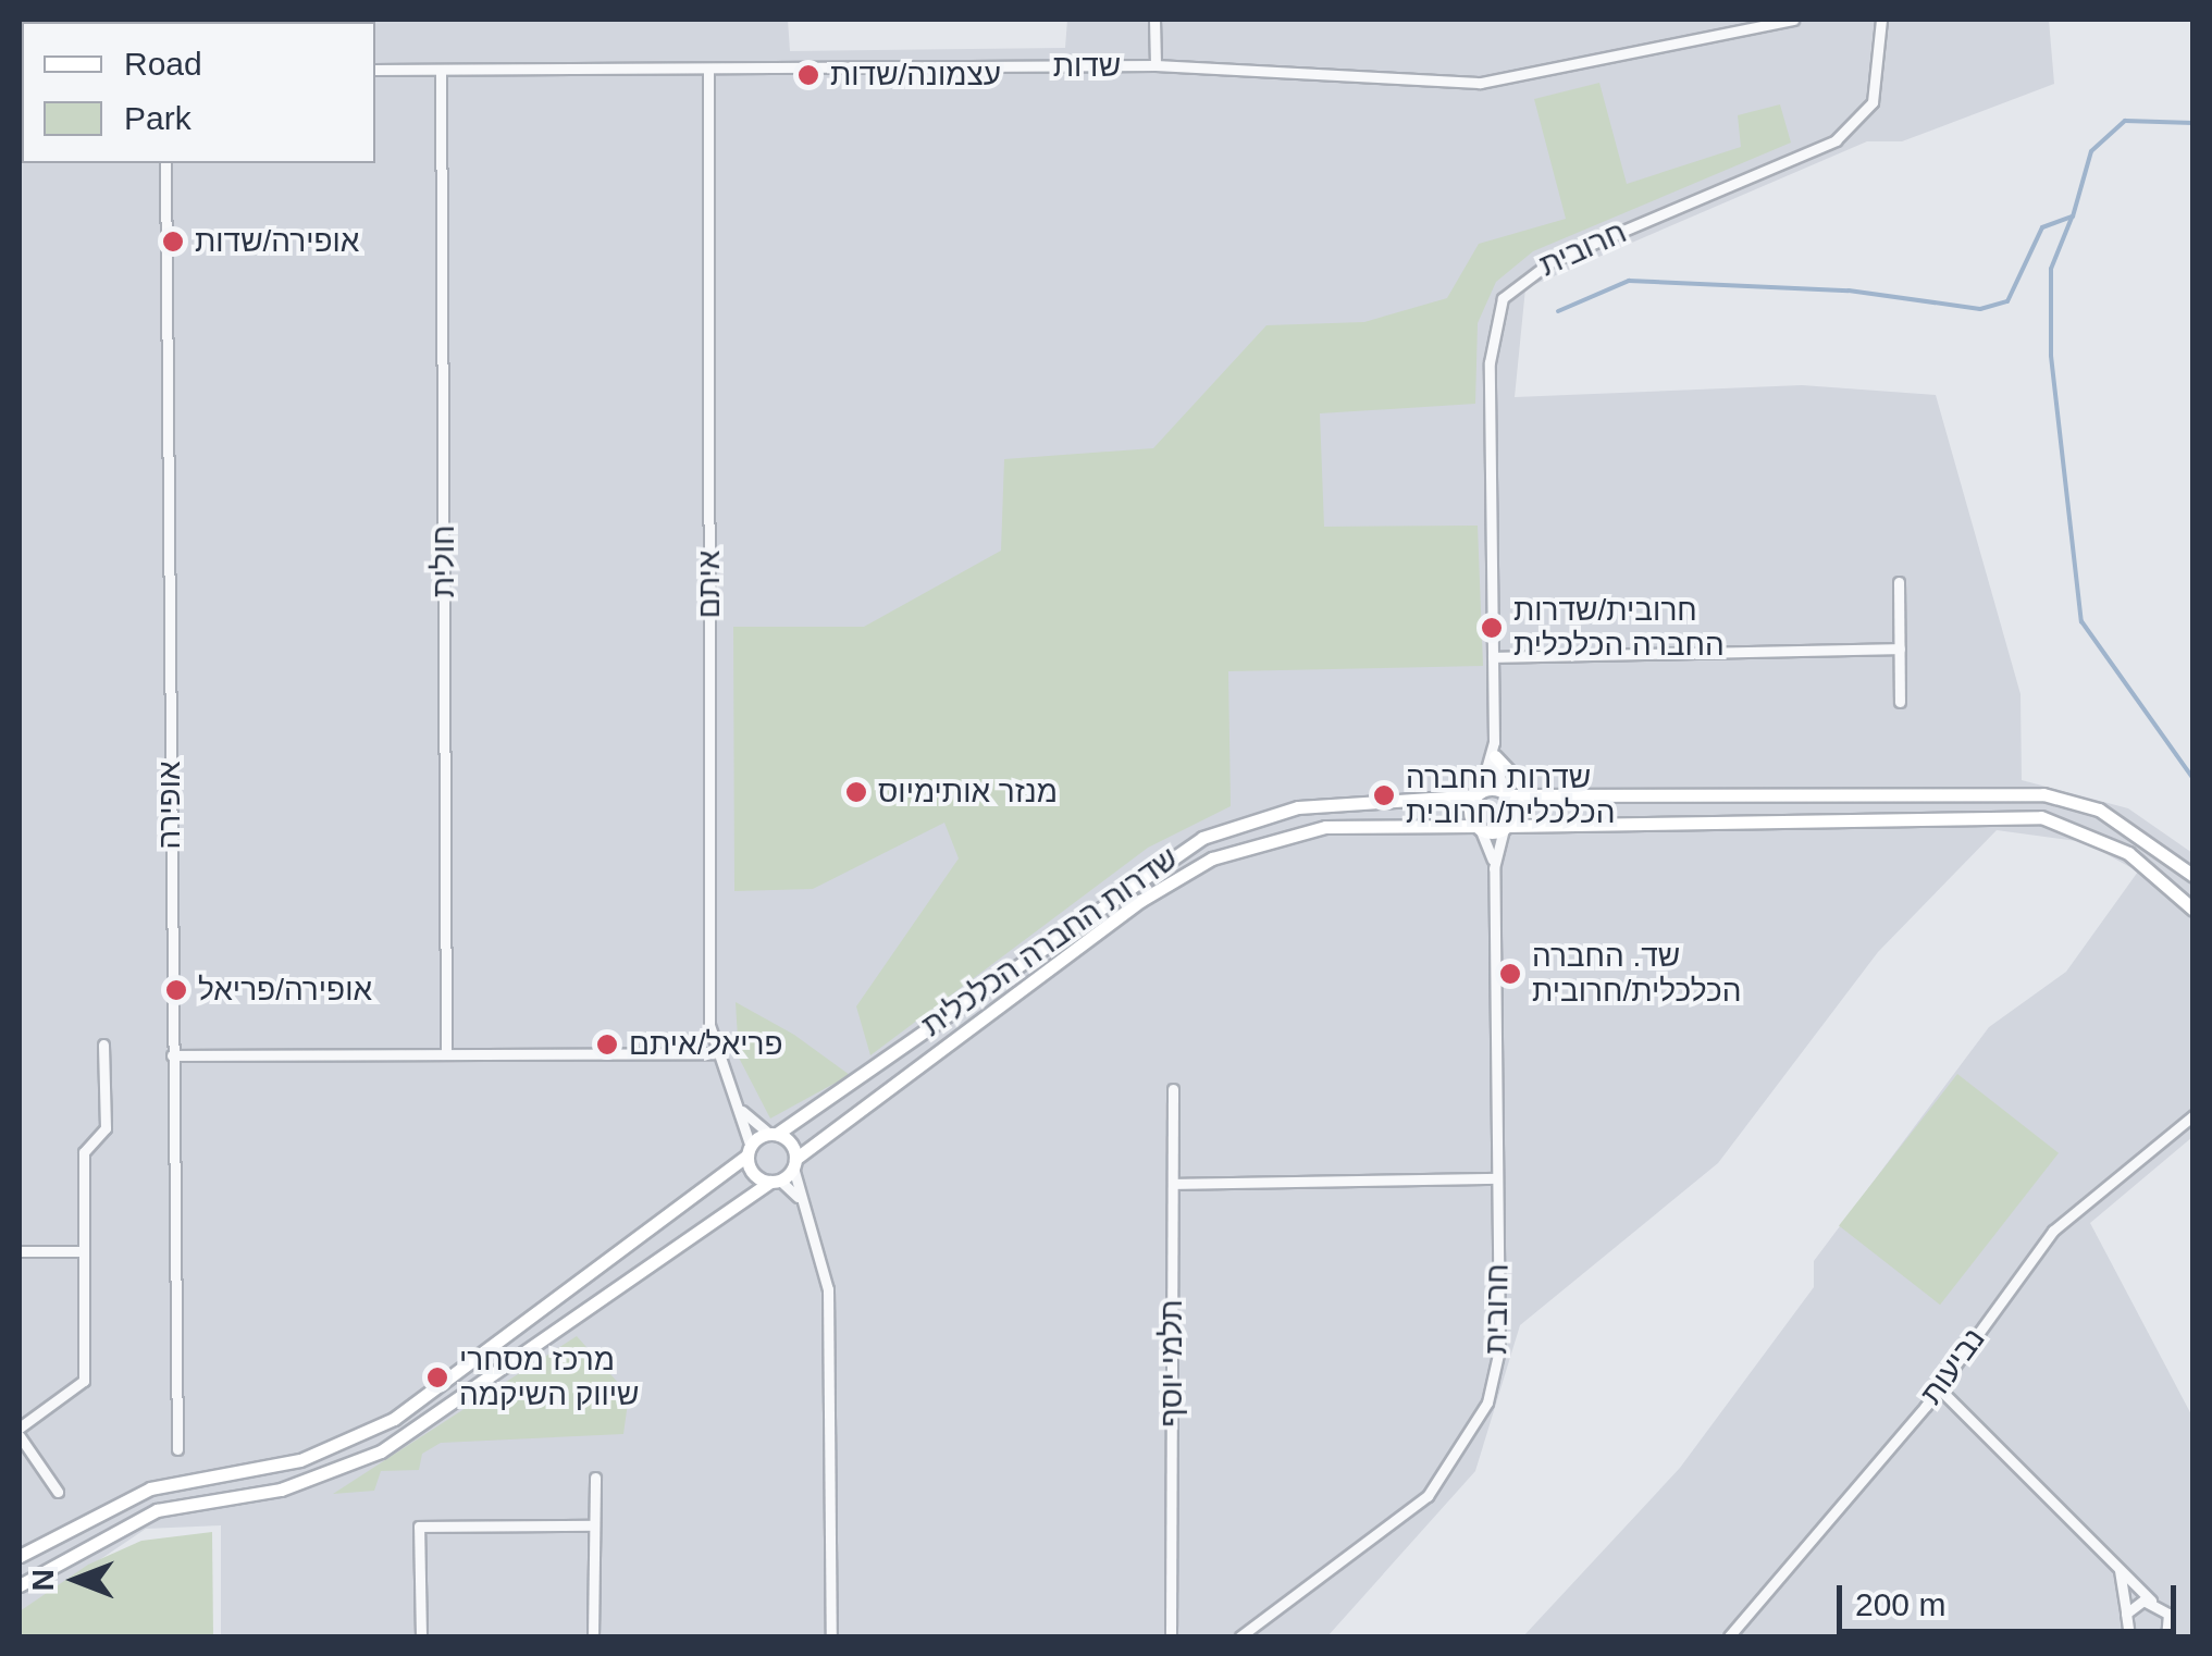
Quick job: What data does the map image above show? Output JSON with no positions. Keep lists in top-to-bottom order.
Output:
{
  "streets": {
    "main road": ["שדרות החברה הכלכלית"],
    "street": [
      "שדות",
      "חרובית",
      "חולית",
      "איתם",
      "אופירה",
      "תלמי יוסף",
      "נביעות"
    ]
  },
  "crossings": [
    ["שדות", "חולית"],
    ["שדות", "איתם"],
    ["חרובית", "שדרות החברה הכלכלית"],
    ["איתם", "שדרות החברה הכלכלית"]
  ],
  "places": [
    "עצמונה/שדות",
    "אופירה/שדות",
    "חרובית/שדרות החברה הכלכלית",
    "מנזר אותימיוס",
    "שדרות החברה הכלכלית/חרובית",
    "שד. החברה הכלכלית/חרובית",
    "אופירה/פריאל",
    "פריאל/איתם",
    "מרכז מסחרי שיווק השיקמה"
  ],
  "legend": ["Road", "Park"],
  "scale_bar": "200 m",
  "north": "left"
}
